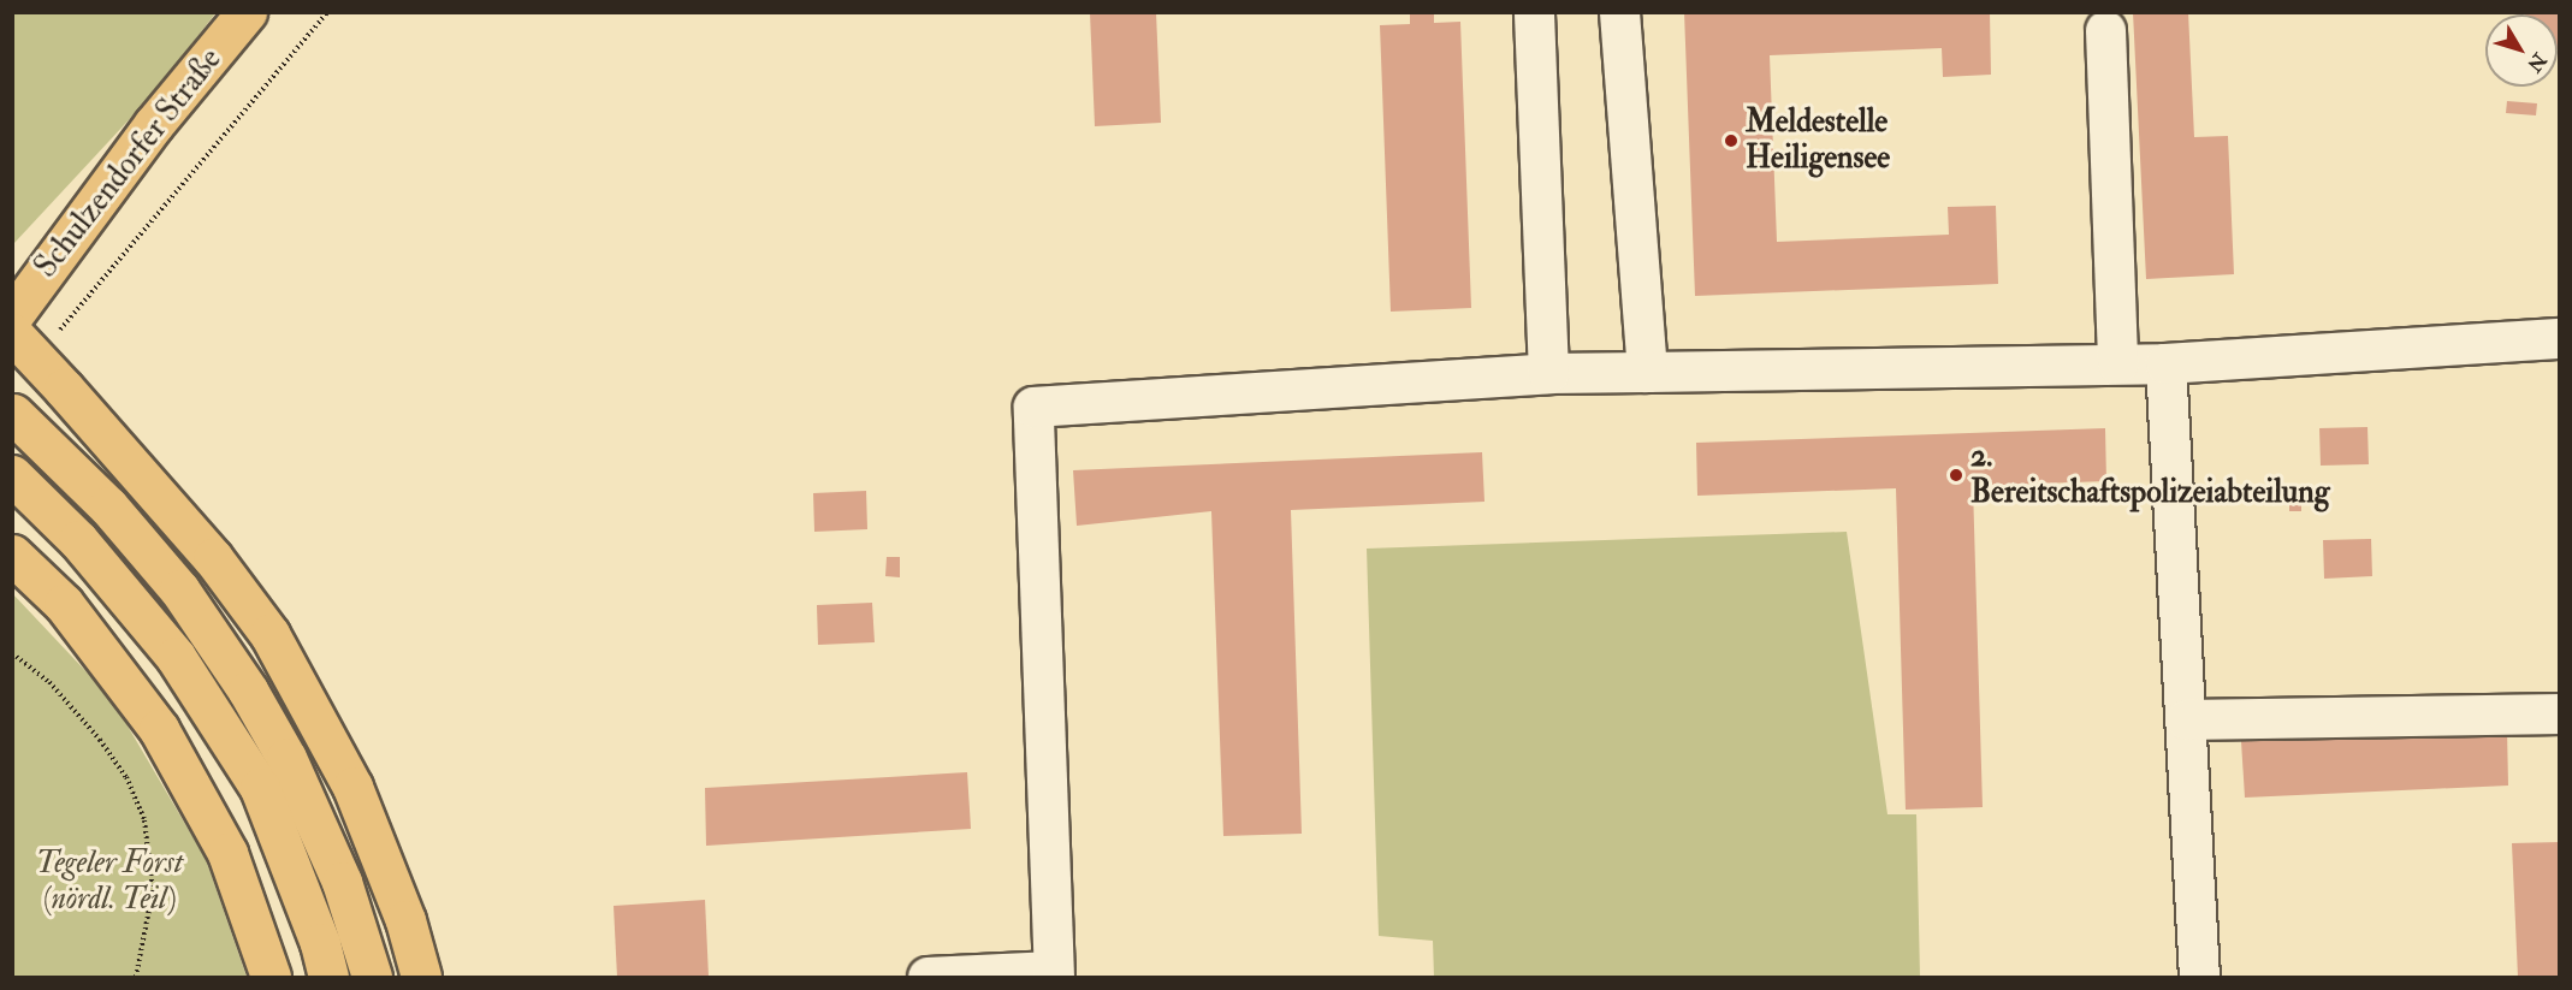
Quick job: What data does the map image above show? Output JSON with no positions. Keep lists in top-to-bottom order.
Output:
{
  "streets": {
    "main road": ["Schulzendorfer Straße"]
  },
  "parks": ["Tegeler Forst (nördl. Teil)"],
  "places": ["Meldestelle Heiligensee", "2. Bereitschaftspolizeiabteilung"],
  "north": "bottom right"
}
